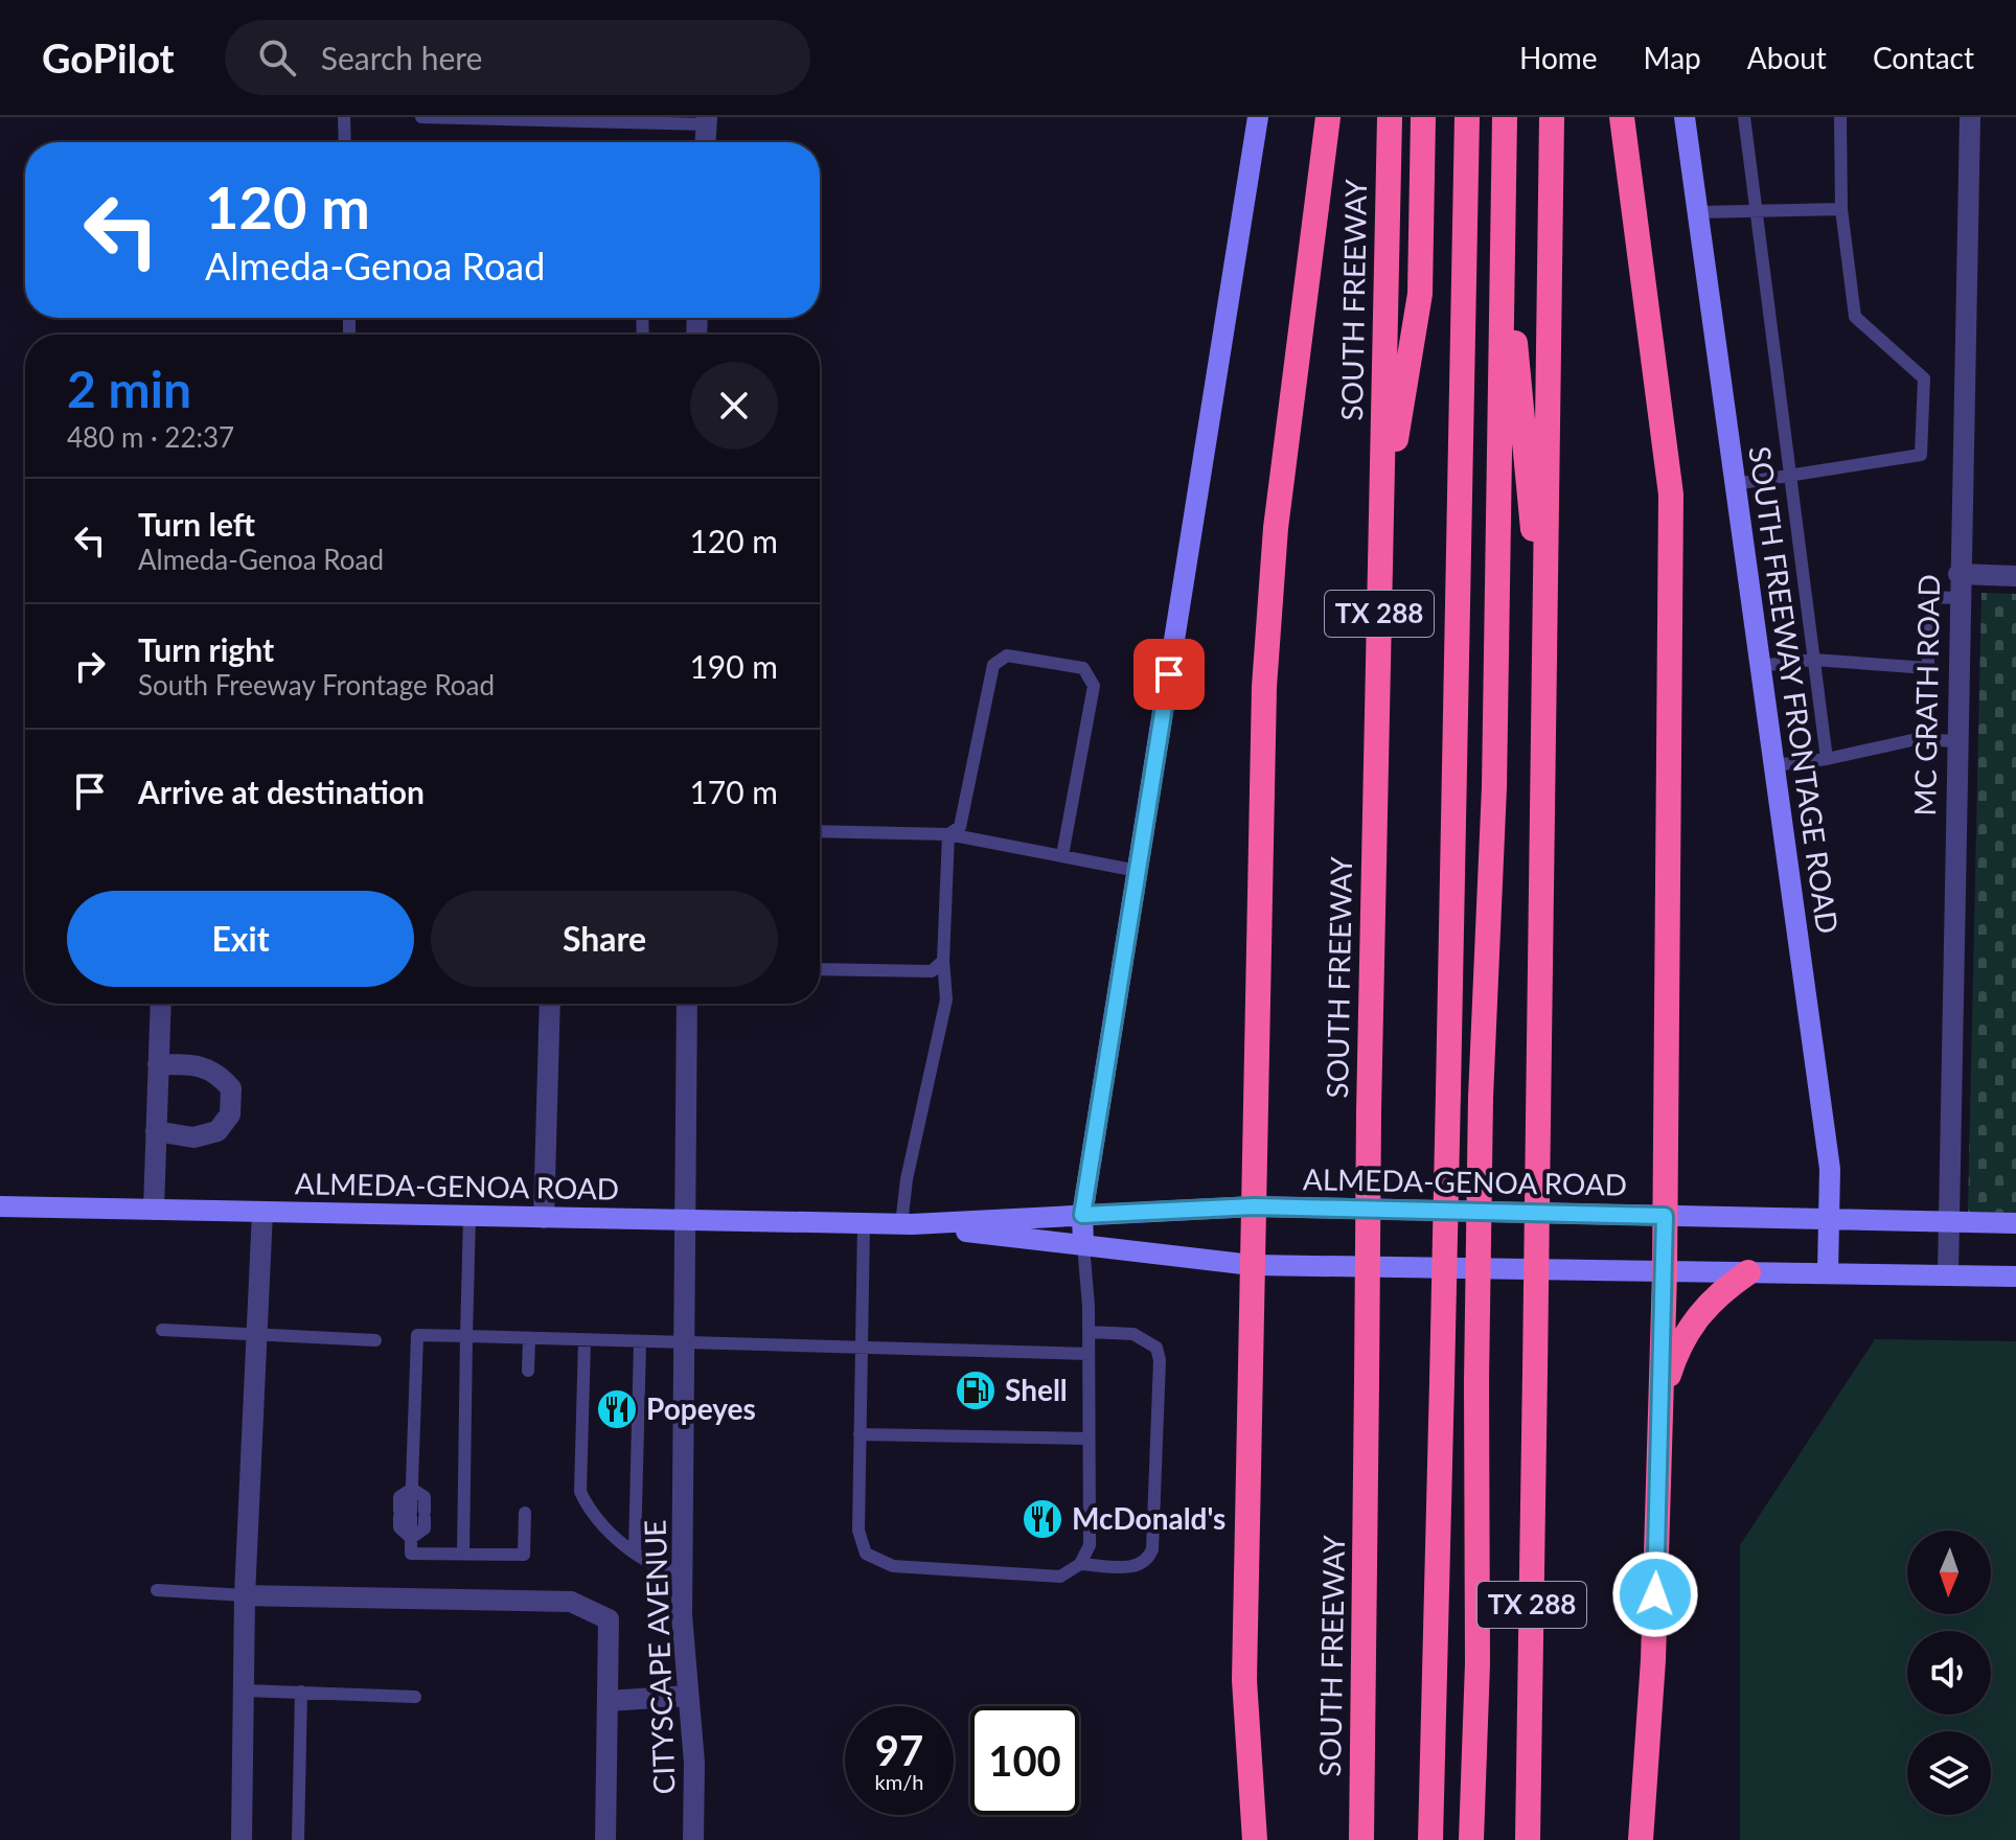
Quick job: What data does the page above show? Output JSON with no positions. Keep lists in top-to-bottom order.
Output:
{
  "streets": {
    "highway": ["SOUTH FREEWAY", "TX 288"],
    "main road": ["SOUTH FREEWAY FRONTAGE ROAD", "ALMEDA-GENOA ROAD"],
    "street": ["MC GRATH ROAD", "CITYSCAPE AVENUE"]
  },
  "crossings": [
    ["SOUTH FREEWAY FRONTAGE ROAD", "ALMEDA-GENOA ROAD"],
    ["MC GRATH ROAD", "ALMEDA-GENOA ROAD"],
    ["ALMEDA-GENOA ROAD", "CITYSCAPE AVENUE"]
  ],
  "places": {
    "fuel station": ["Shell"],
    "restaurant": ["Popeyes", "McDonald's"]
  },
  "north": "bottom",
  "page": {
    "header": "GoPilot",
    "search": "Search here",
    "nav": [
      "Home",
      "Map",
      "About",
      "Contact"
    ],
    "turn": ["120 m", "Almeda-Genoa Road"],
    "heading": ["2 min", "480 m · 22:37"],
    "list": [
      {
        "name": "Turn left",
        "note": "Almeda-Genoa Road",
        "value": "120 m"
      },
      {
        "name": "Turn right",
        "note": "South Freeway Frontage Road",
        "value": "190 m"
      },
      {
        "name": "Arrive at destination",
        "value": "170 m"
      }
    ],
    "buttons": ["Exit", "Share"],
    "speed": "97 km/h",
    "limit": "100"
  }
}
